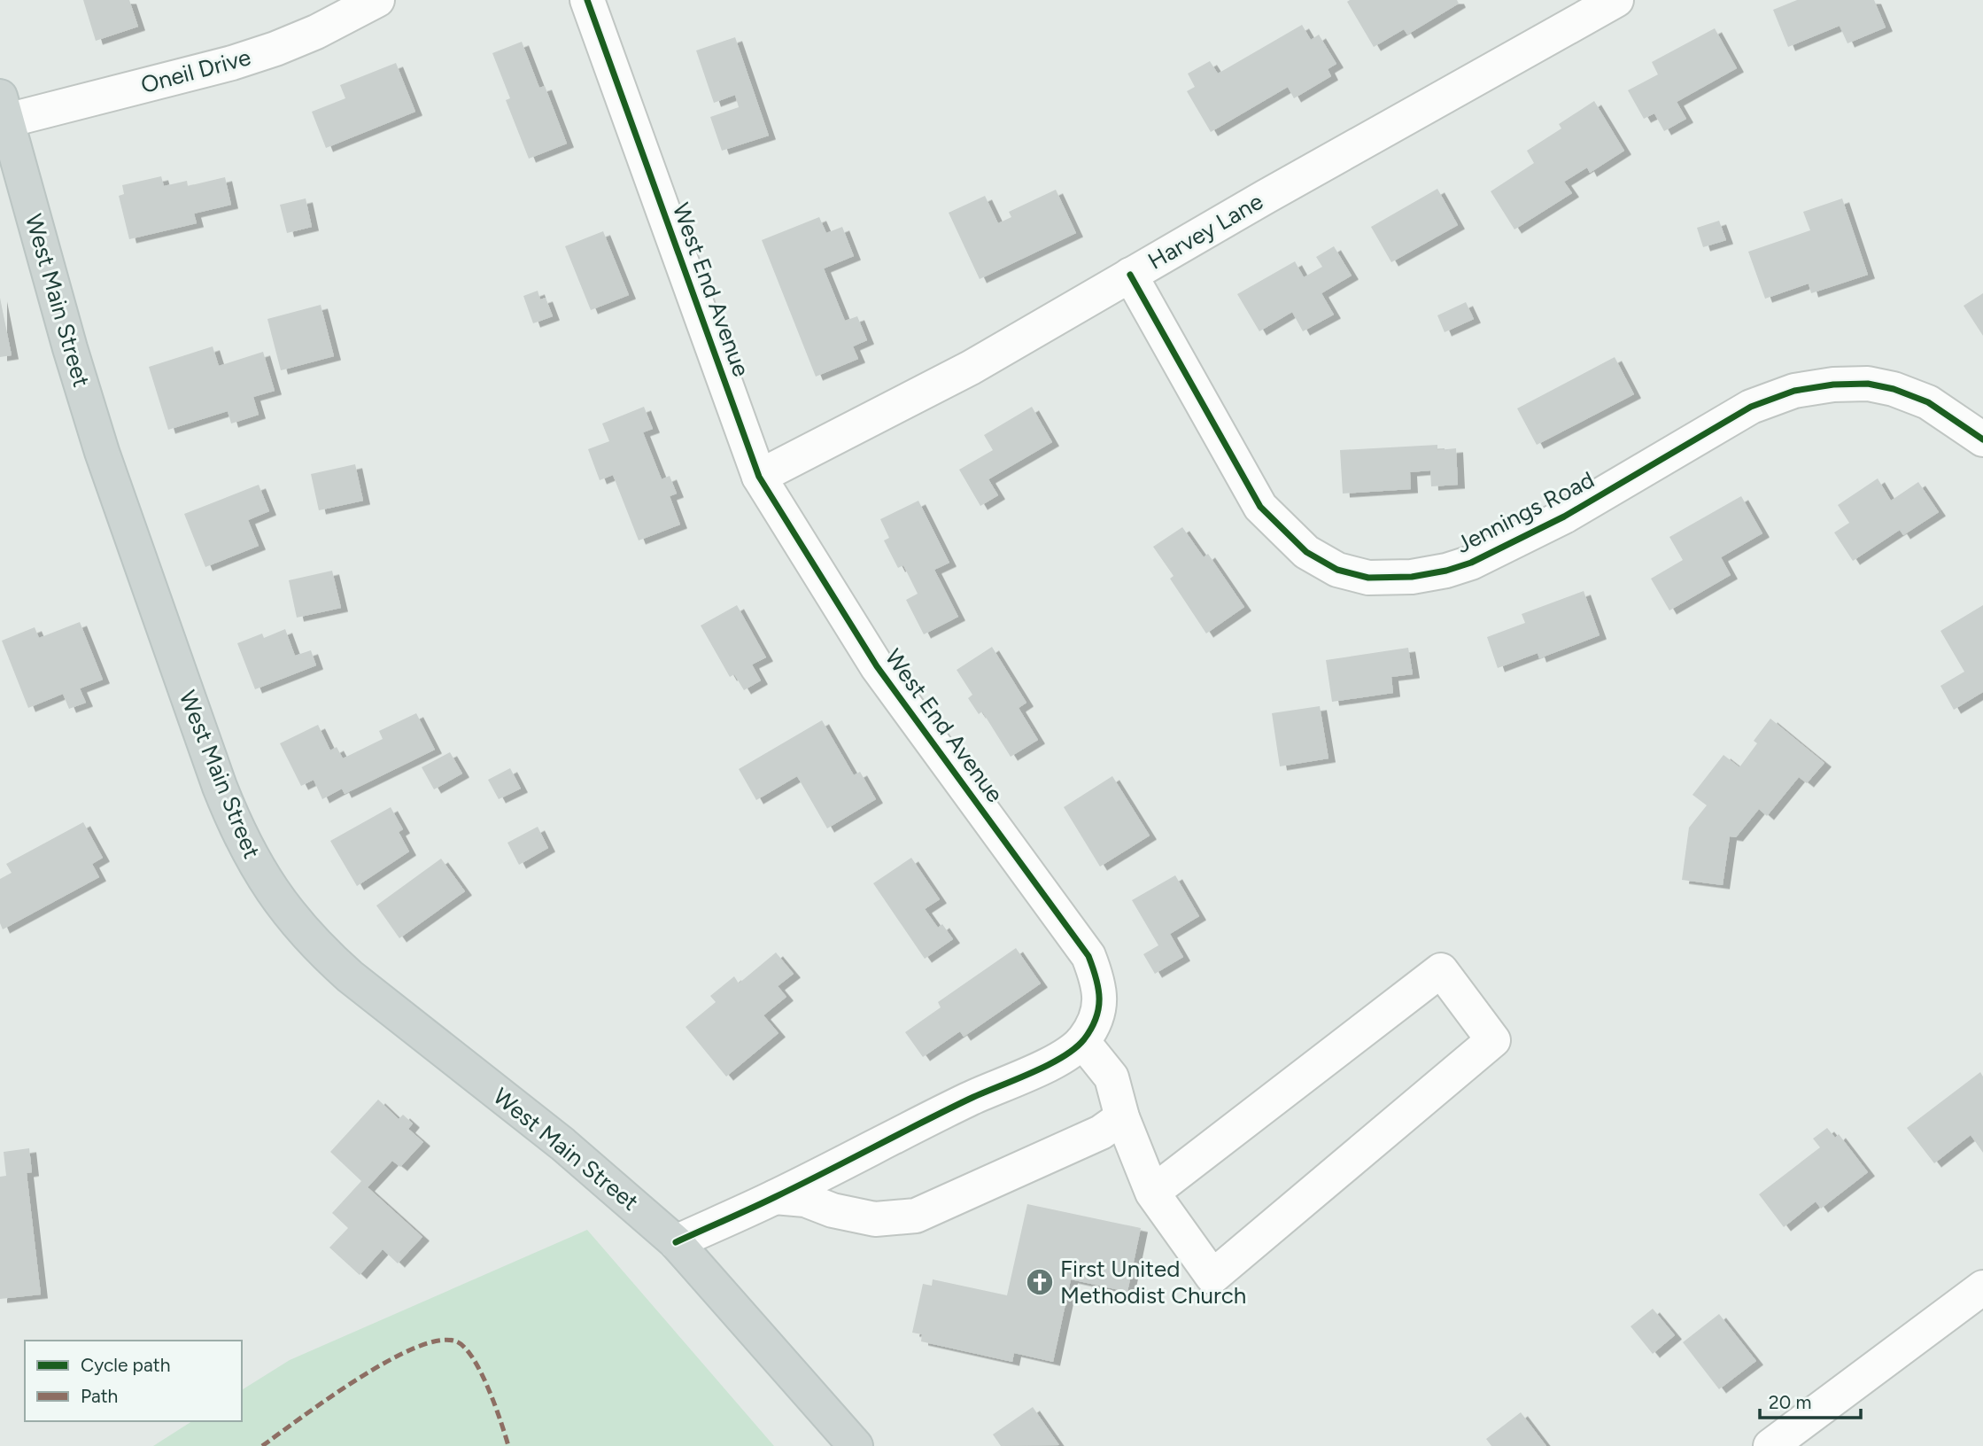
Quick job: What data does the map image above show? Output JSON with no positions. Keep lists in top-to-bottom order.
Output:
{
  "streets": {
    "main road": ["West Main Street"],
    "street": [
      "Oneil Drive",
      "Harvey Lane",
      "West End Avenue",
      "Jennings Road"
    ]
  },
  "crossings": [
    ["Oneil Drive", "West Main Street"],
    ["Harvey Lane", "West End Avenue"],
    ["Harvey Lane", "Jennings Road"],
    ["West End Avenue", "West Main Street"]
  ],
  "places": {
    "church": ["First United Methodist Church"]
  },
  "legend": ["Cycle path", "Path"],
  "scale_bar": "20 m"
}
